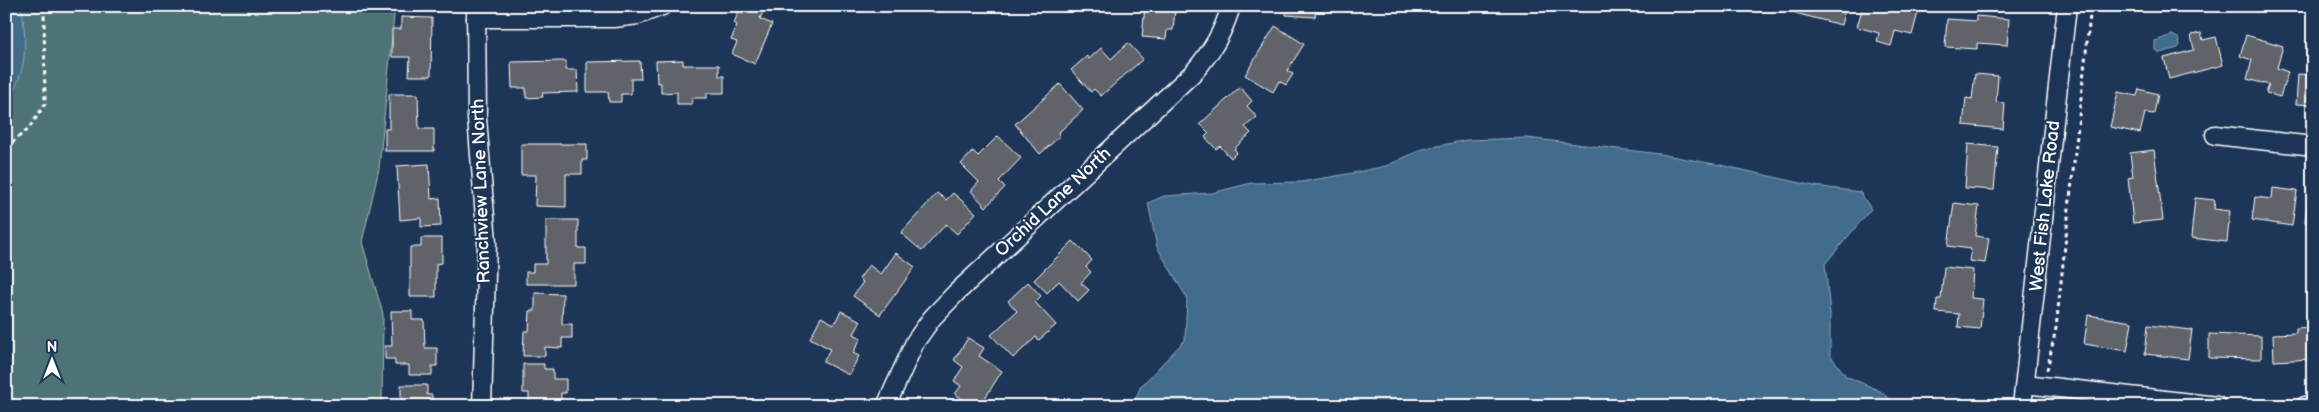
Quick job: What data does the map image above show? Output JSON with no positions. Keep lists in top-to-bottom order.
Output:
{
  "streets": {
    "street": ["Ranchview Lane North", "Orchid Lane North", "West Fish Lake Road"]
  },
  "north": "top"
}
